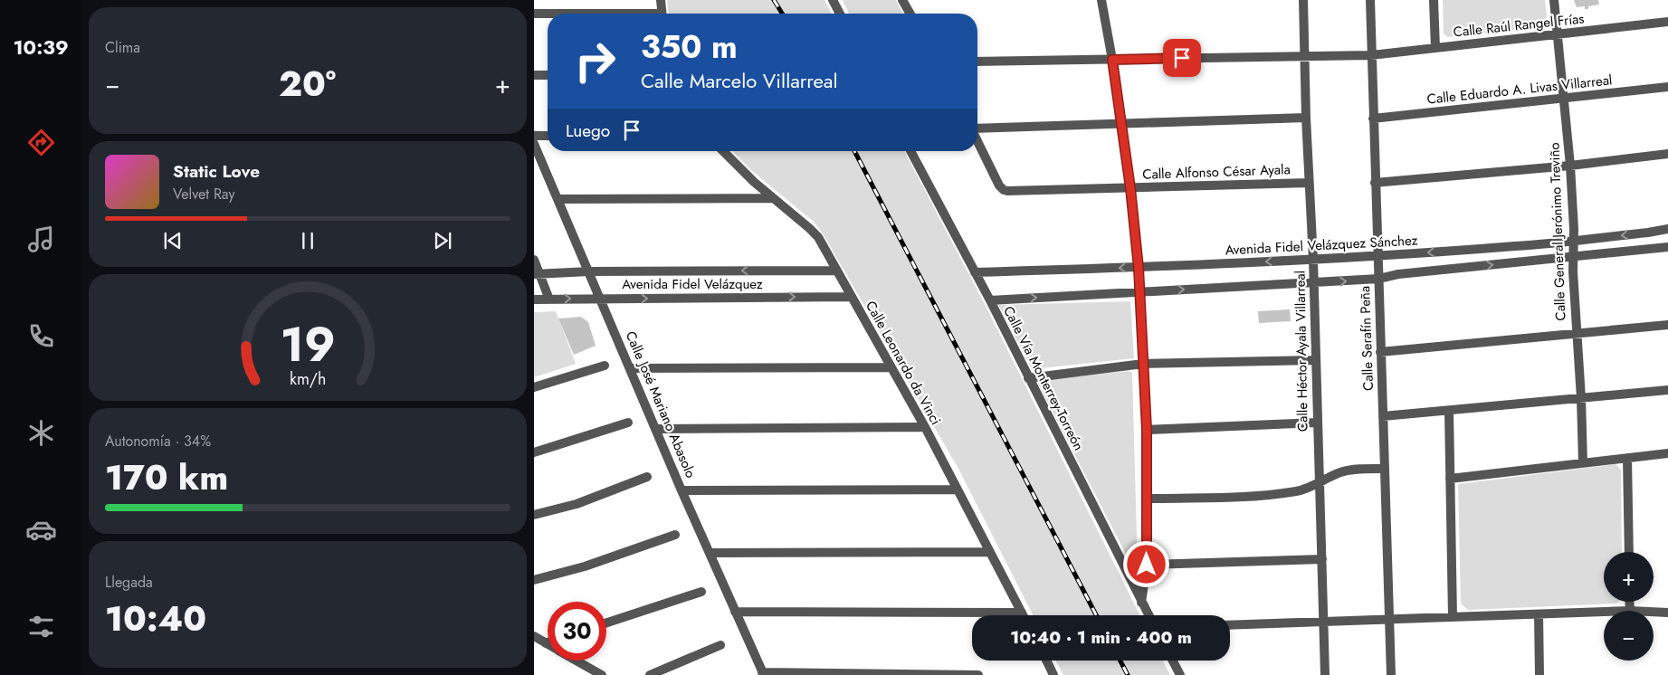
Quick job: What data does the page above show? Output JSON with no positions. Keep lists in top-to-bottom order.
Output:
{
  "streets": {
    "street": [
      "Calle Raúl Rangel Frías",
      "Calle Eduardo A. Livas Villarreal",
      "Calle Alfonso César Ayala",
      "Calle General Jerónimo Treviño",
      "Avenida Fidel Velázquez Sánchez",
      "Avenida Fidel Velázquez",
      "Calle Serafín Peña",
      "Calle Héctor Ayala Villarreal",
      "Calle Leonardo da Vinci",
      "Calle Vía Monterrey-Torreón",
      "Calle José Mariano Abasolo"
    ]
  },
  "crossings": [
    ["Calle Raúl Rangel Frías", "Calle General Jerónimo Treviño"],
    ["Calle Raúl Rangel Frías", "Calle Serafín Peña"],
    ["Calle Raúl Rangel Frías", "Calle Héctor Ayala Villarreal"],
    ["Calle Eduardo A. Livas Villarreal", "Calle General Jerónimo Treviño"],
    ["Calle Eduardo A. Livas Villarreal", "Calle Serafín Peña"],
    ["Calle Alfonso César Ayala", "Calle Héctor Ayala Villarreal"],
    ["Calle General Jerónimo Treviño", "Avenida Fidel Velázquez Sánchez"],
    ["Avenida Fidel Velázquez Sánchez", "Calle Serafín Peña"],
    ["Avenida Fidel Velázquez Sánchez", "Calle Héctor Ayala Villarreal"],
    ["Avenida Fidel Velázquez Sánchez", "Calle Vía Monterrey-Torreón"],
    ["Avenida Fidel Velázquez", "Calle Leonardo da Vinci"],
    ["Avenida Fidel Velázquez", "Calle José Mariano Abasolo"]
  ],
  "page": {
    "tabs": "10:39",
    "tile": [
      "Clima",
      ["Autonomía · 34%", "170 km"],
      ["Llegada", "10:40"]
    ],
    "turn": ["350 m", "Calle Marcelo Villarreal"],
    "heat": ["−", "20°", "+"],
    "then": "Luego",
    "song": ["Static Love", "Velvet Ray"],
    "map_buttons": ["+", "−"],
    "limit": "30",
    "trip": "10:40 · 1 min · 400 m",
    "gauge": ["19", "km/h"]
  }
}
